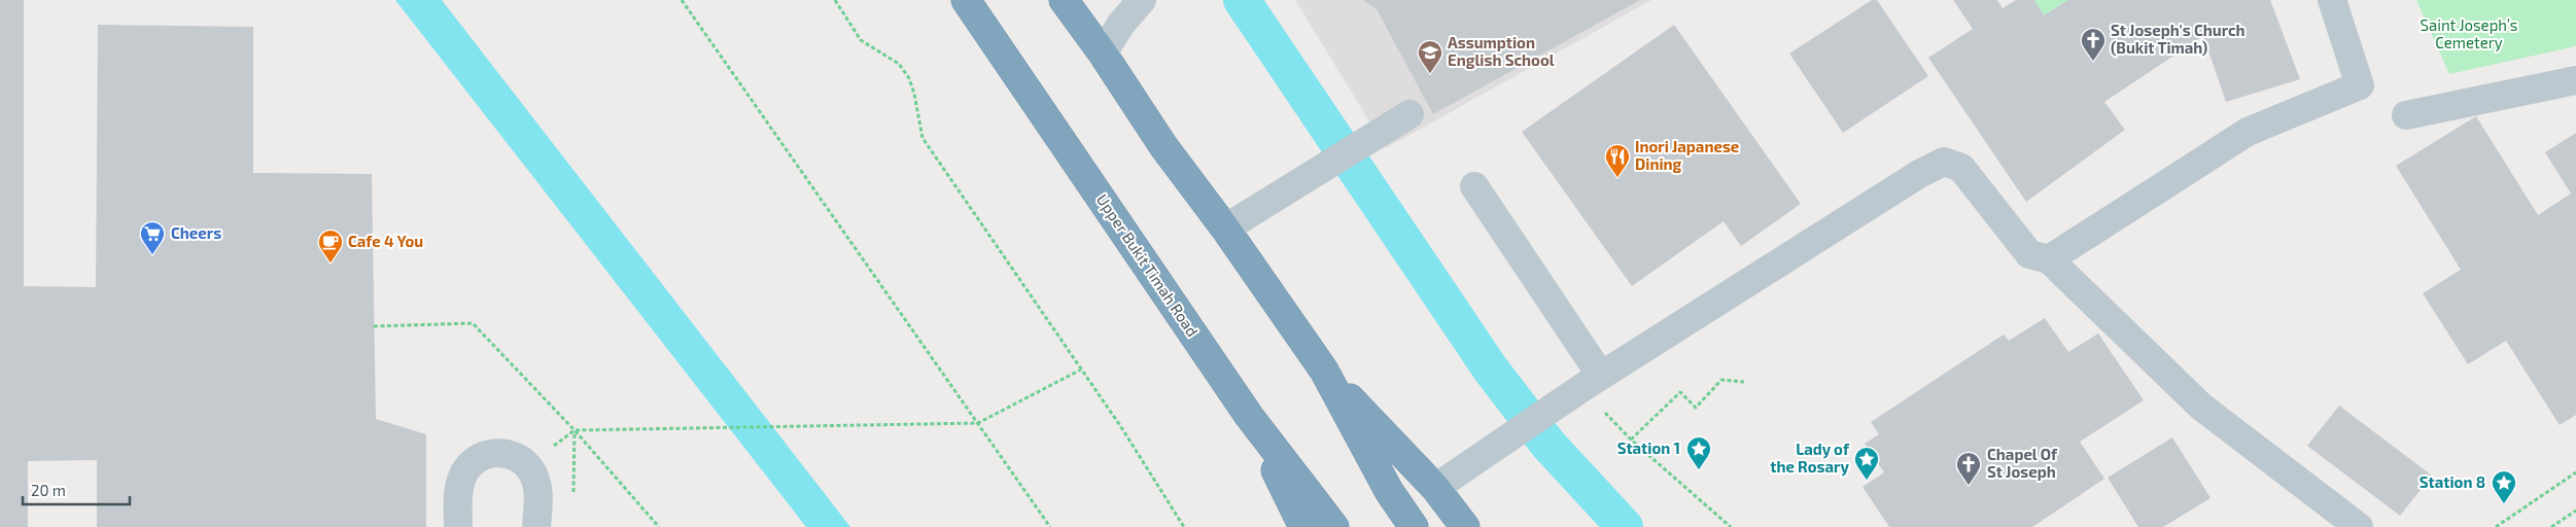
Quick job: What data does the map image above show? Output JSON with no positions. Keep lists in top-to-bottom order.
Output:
{
  "streets": {
    "highway": ["Upper Bukit Timah Road"]
  },
  "parks": ["Saint Joseph’s Cemetery"],
  "places": {
    "church": ["St Joseph's Church (Bukit Timah)", "Chapel Of St Joseph"],
    "school or university": ["Assumption English School"],
    "restaurant": ["Inori Japanese Dining"],
    "supermarket": ["Cheers"],
    "cafe": ["Cafe 4 You"],
    "place": ["Station 1", "Lady of the Rosary", "Station 8"]
  },
  "scale_bar": "20 m"
}
